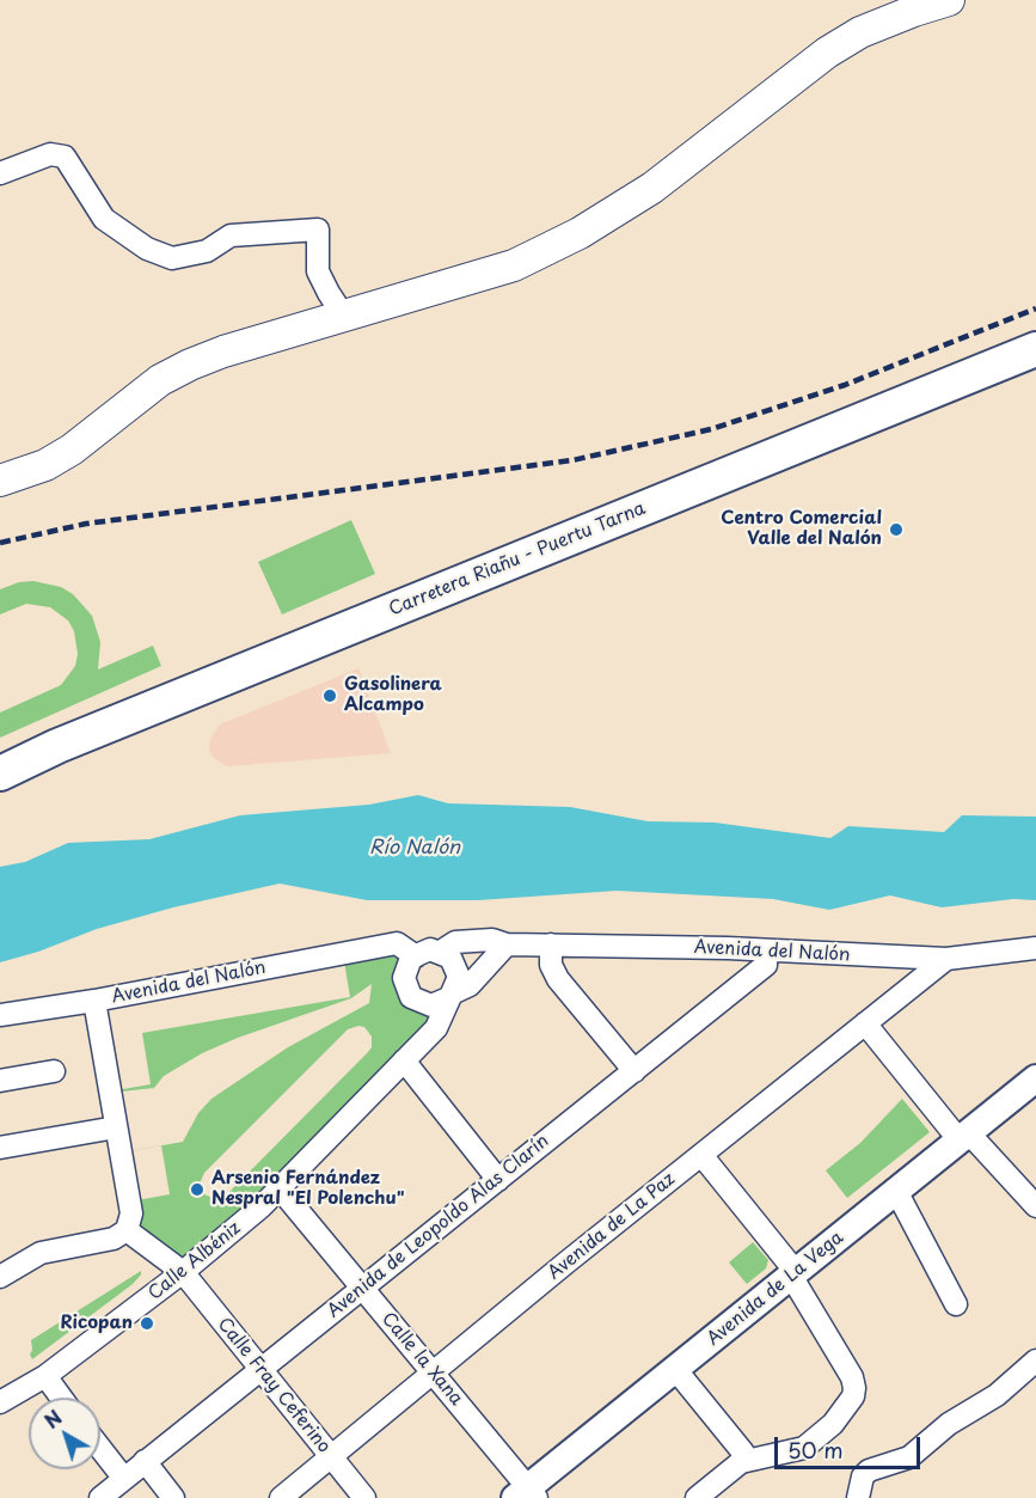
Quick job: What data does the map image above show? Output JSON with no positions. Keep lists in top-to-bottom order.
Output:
{
  "streets": {
    "main road": ["Carretera Riañu - Puertu Tarna"],
    "street": [
      "Avenida del Nalón",
      "Avenida de Leopoldo Alas Clarín",
      "Avenida de La Paz",
      "Calle Albéniz",
      "Avenida de La Vega",
      "Calle la Xana",
      "Calle Fray Ceferino"
    ]
  },
  "crossings": [
    ["Avenida del Nalón", "Avenida de Leopoldo Alas Clarín"],
    ["Avenida del Nalón", "Avenida de La Paz"],
    ["Avenida del Nalón", "Calle Albéniz"],
    ["Avenida de Leopoldo Alas Clarín", "Calle la Xana"],
    ["Avenida de Leopoldo Alas Clarín", "Calle Fray Ceferino"],
    ["Avenida de La Paz", "Calle la Xana"],
    ["Avenida de La Paz", "Calle Fray Ceferino"],
    ["Calle Albéniz", "Calle la Xana"],
    ["Calle Albéniz", "Calle Fray Ceferino"],
    ["Avenida de La Vega", "Calle la Xana"]
  ],
  "water": ["Río Nalón"],
  "places": [
    "Centro Comercial Valle del Nalón",
    "Gasolinera Alcampo",
    "Arsenio Fernández Nespral \"El Polenchu\"",
    "Ricopan"
  ],
  "scale_bar": "50 m",
  "north": "top left"
}
